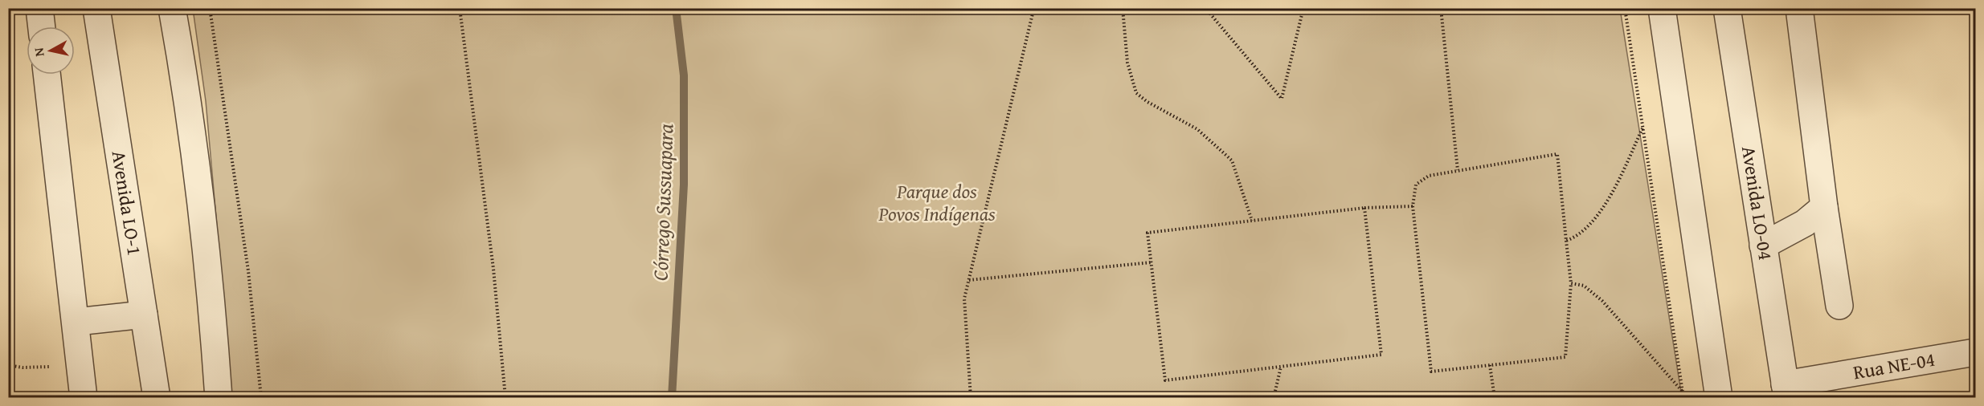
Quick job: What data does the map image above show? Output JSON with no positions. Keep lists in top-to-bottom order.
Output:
{
  "streets": {
    "street": ["Avenida LO-1", "Avenida LO-04", "Rua NE-04"]
  },
  "crossings": [
    ["Avenida LO-04", "Rua NE-04"]
  ],
  "water": ["Córrego Sussuapara"],
  "parks": ["Parque dos Povos Indígenas"],
  "north": "left"
}
